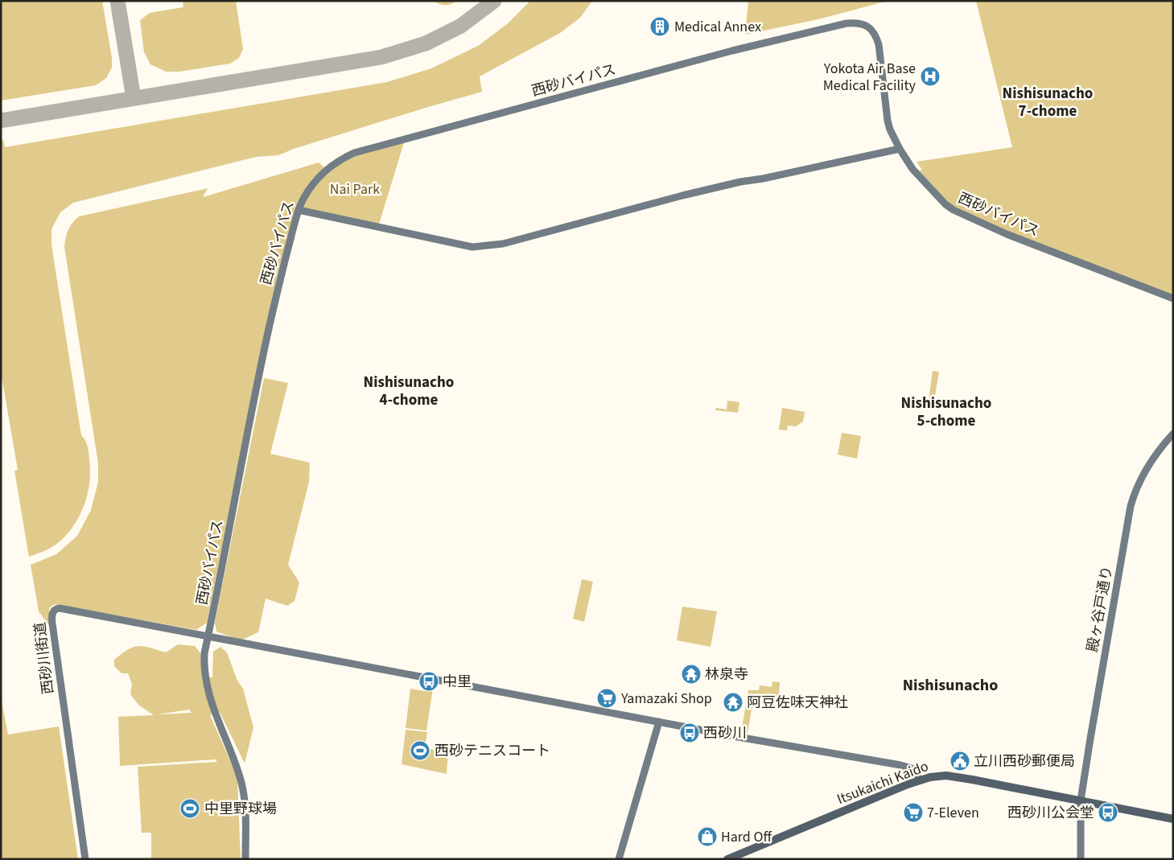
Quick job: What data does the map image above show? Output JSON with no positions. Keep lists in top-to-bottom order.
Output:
{
  "streets": {
    "main road": ["Itsukaichi Kaido"],
    "street": ["西砂バイパス", "殿ヶ谷戸通り", "西砂川街道"]
  },
  "crossings": [
    ["西砂バイパス", "西砂川街道"],
    ["殿ヶ谷戸通り", "Itsukaichi Kaido"]
  ],
  "districts": [
    "Nishisunacho 7-chome",
    "Nishisunacho 4-chome",
    "Nishisunacho 5-chome",
    "Nishisunacho"
  ],
  "parks": ["Nai Park"],
  "places": {
    "building": ["Medical Annex"],
    "hospital": ["Yokota Air Base Medical Facility"],
    "temple": ["林泉寺", "阿豆佐味天神社"],
    "bus stop": ["中里", "西砂川", "西砂川公会堂"],
    "supermarket": ["Yamazaki Shop", "7-Eleven"],
    "sports": ["西砂テニスコート", "中里野球場"],
    "public building": ["立川西砂郵便局"],
    "shop": ["Hard Off"]
  }
}
